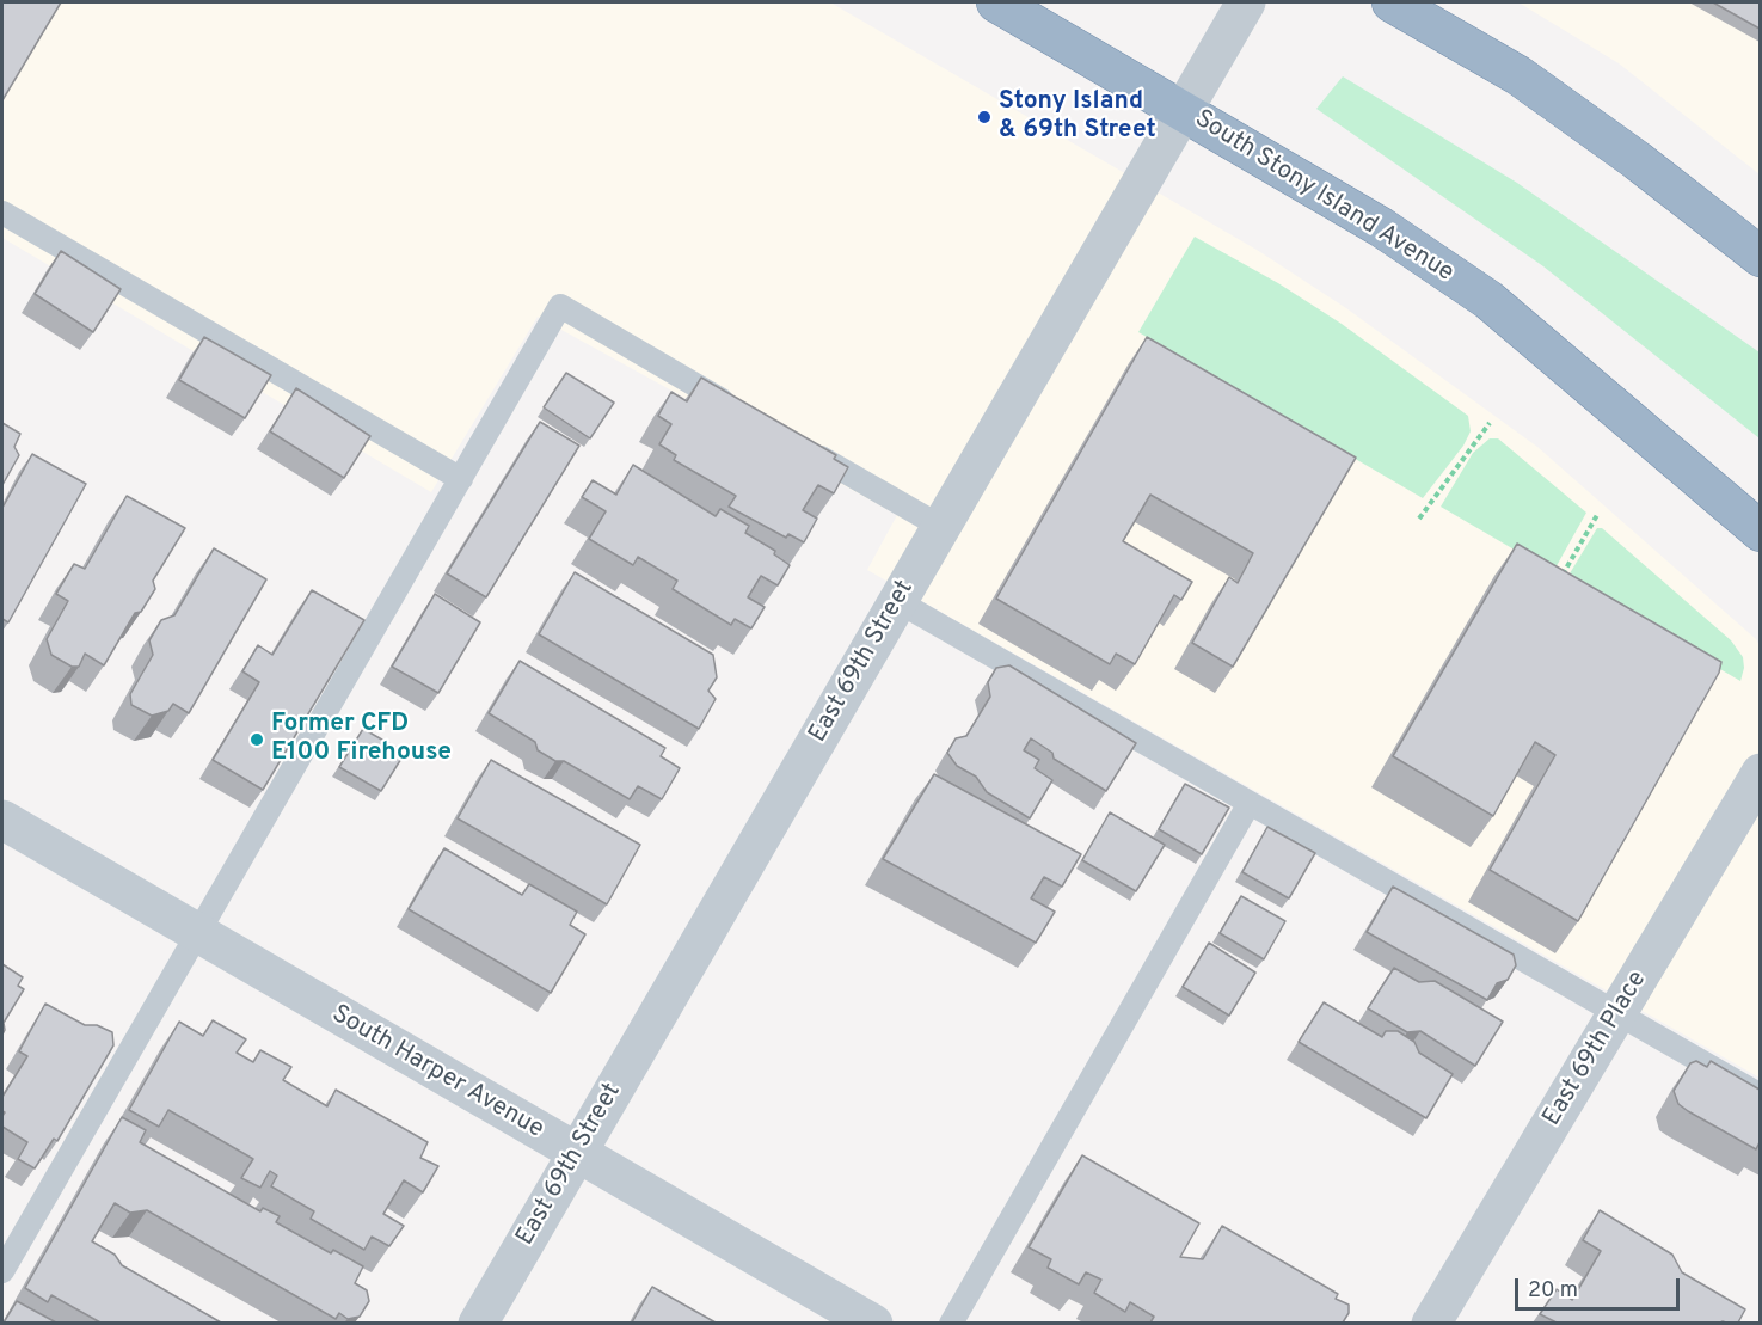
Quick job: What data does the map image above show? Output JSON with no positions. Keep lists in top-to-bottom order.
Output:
{
  "streets": {
    "highway": ["South Stony Island Avenue"],
    "street": ["East 69th Street", "East 69th Place", "South Harper Avenue"]
  },
  "crossings": [
    ["South Stony Island Avenue", "East 69th Street"],
    ["East 69th Street", "South Harper Avenue"]
  ],
  "places": ["Stony Island & 69th Street", "Former CFD E100 Firehouse"],
  "scale_bar": "20 m"
}
